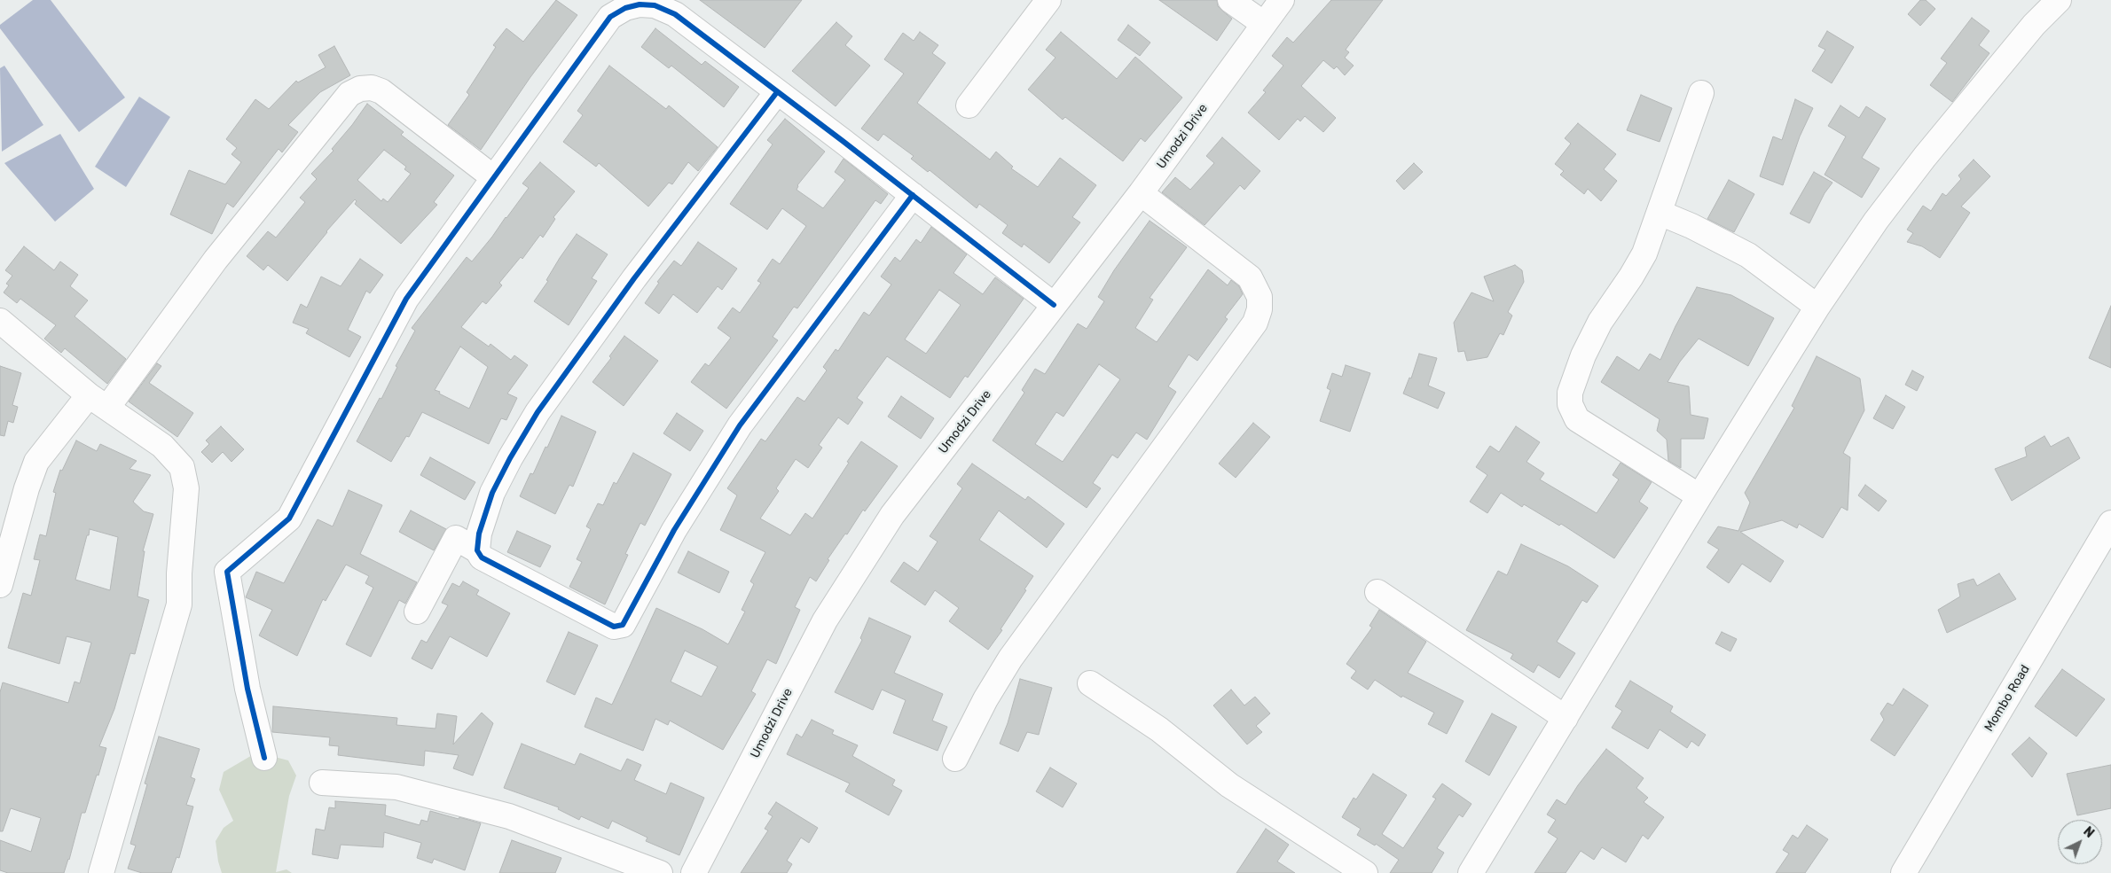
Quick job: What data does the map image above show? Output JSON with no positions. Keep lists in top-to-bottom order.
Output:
{
  "streets": {
    "street": ["Umodzi Drive", "Mombo Road"]
  },
  "north": "top right"
}
